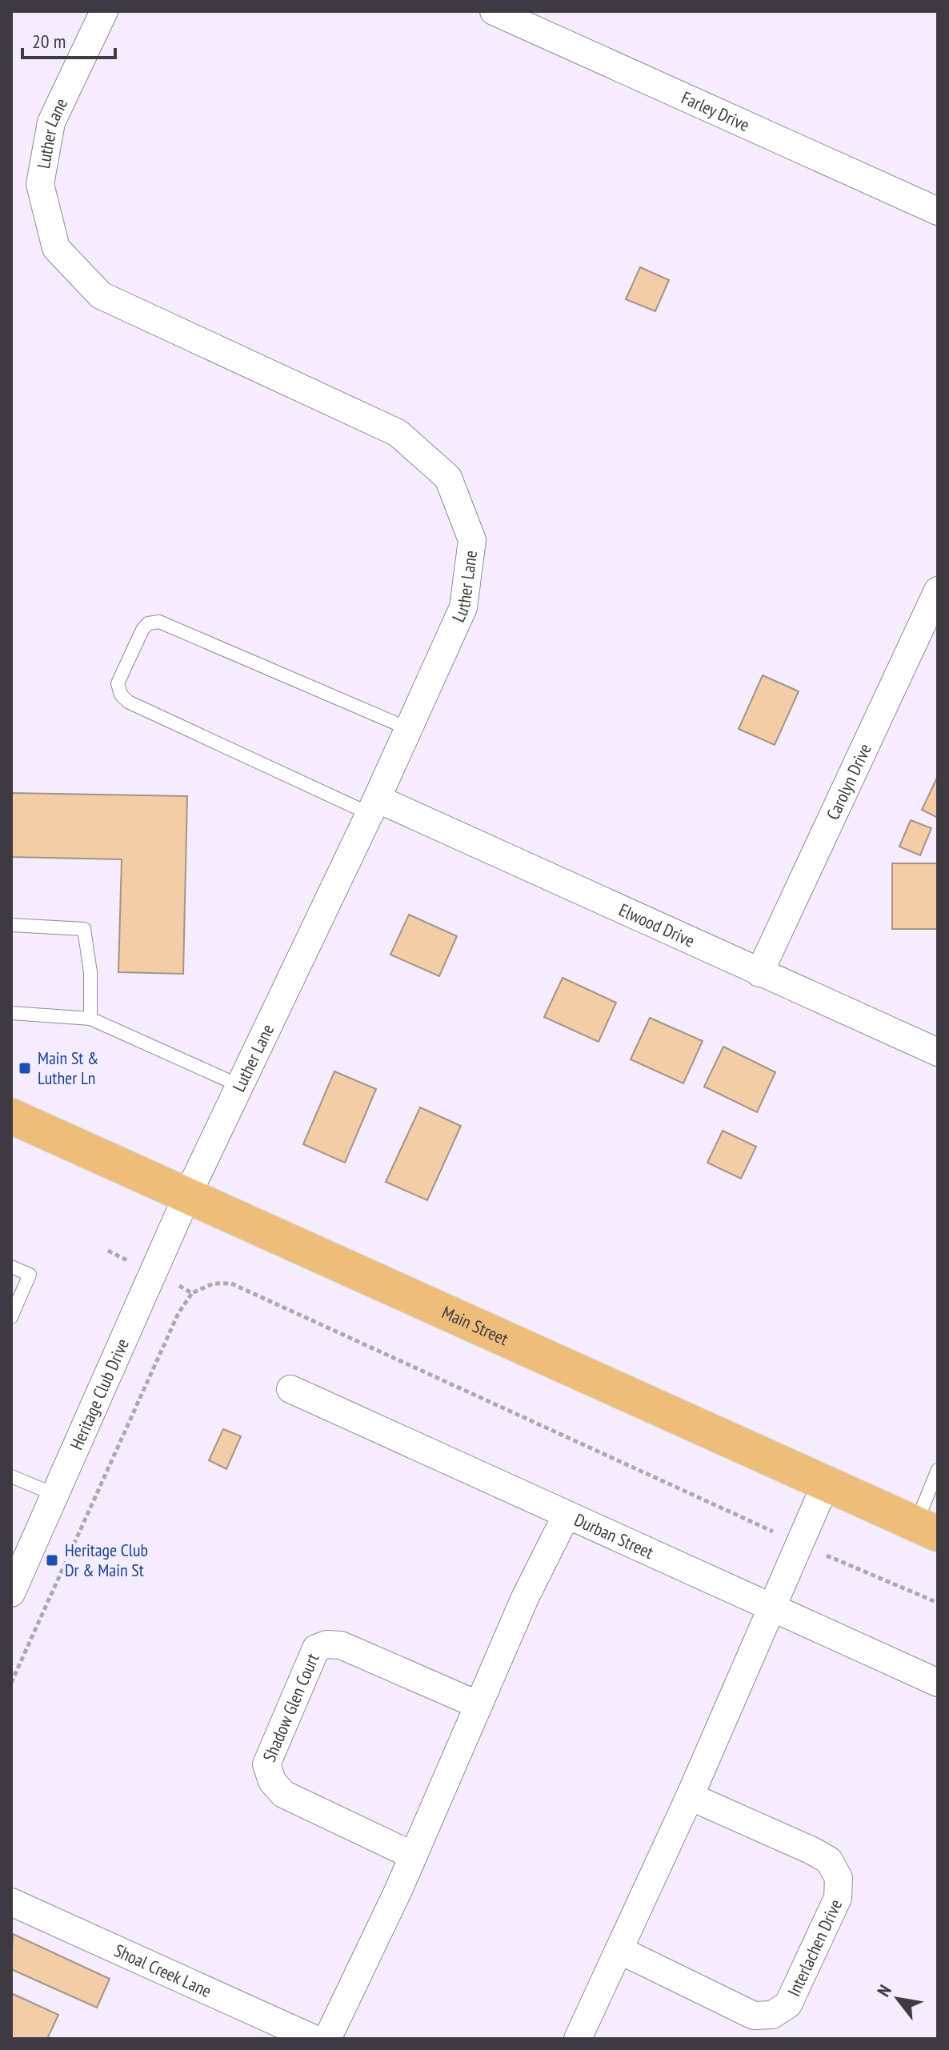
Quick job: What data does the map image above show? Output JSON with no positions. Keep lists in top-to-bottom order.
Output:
{
  "streets": {
    "main road": ["Main Street"],
    "street": [
      "Farley Drive",
      "Luther Lane",
      "Carolyn Drive",
      "Elwood Drive",
      "Heritage Club Drive",
      "Durban Street",
      "Shadow Glen Court",
      "Interlachen Drive",
      "Shoal Creek Lane"
    ]
  },
  "crossings": [
    ["Luther Lane", "Elwood Drive"],
    ["Luther Lane", "Main Street"],
    ["Luther Lane", "Heritage Club Drive"],
    ["Carolyn Drive", "Elwood Drive"],
    ["Main Street", "Heritage Club Drive"]
  ],
  "places": {
    "transit": ["Main St & Luther Ln", "Heritage Club Dr & Main St"]
  },
  "scale_bar": "20 m",
  "north": "top left"
}
